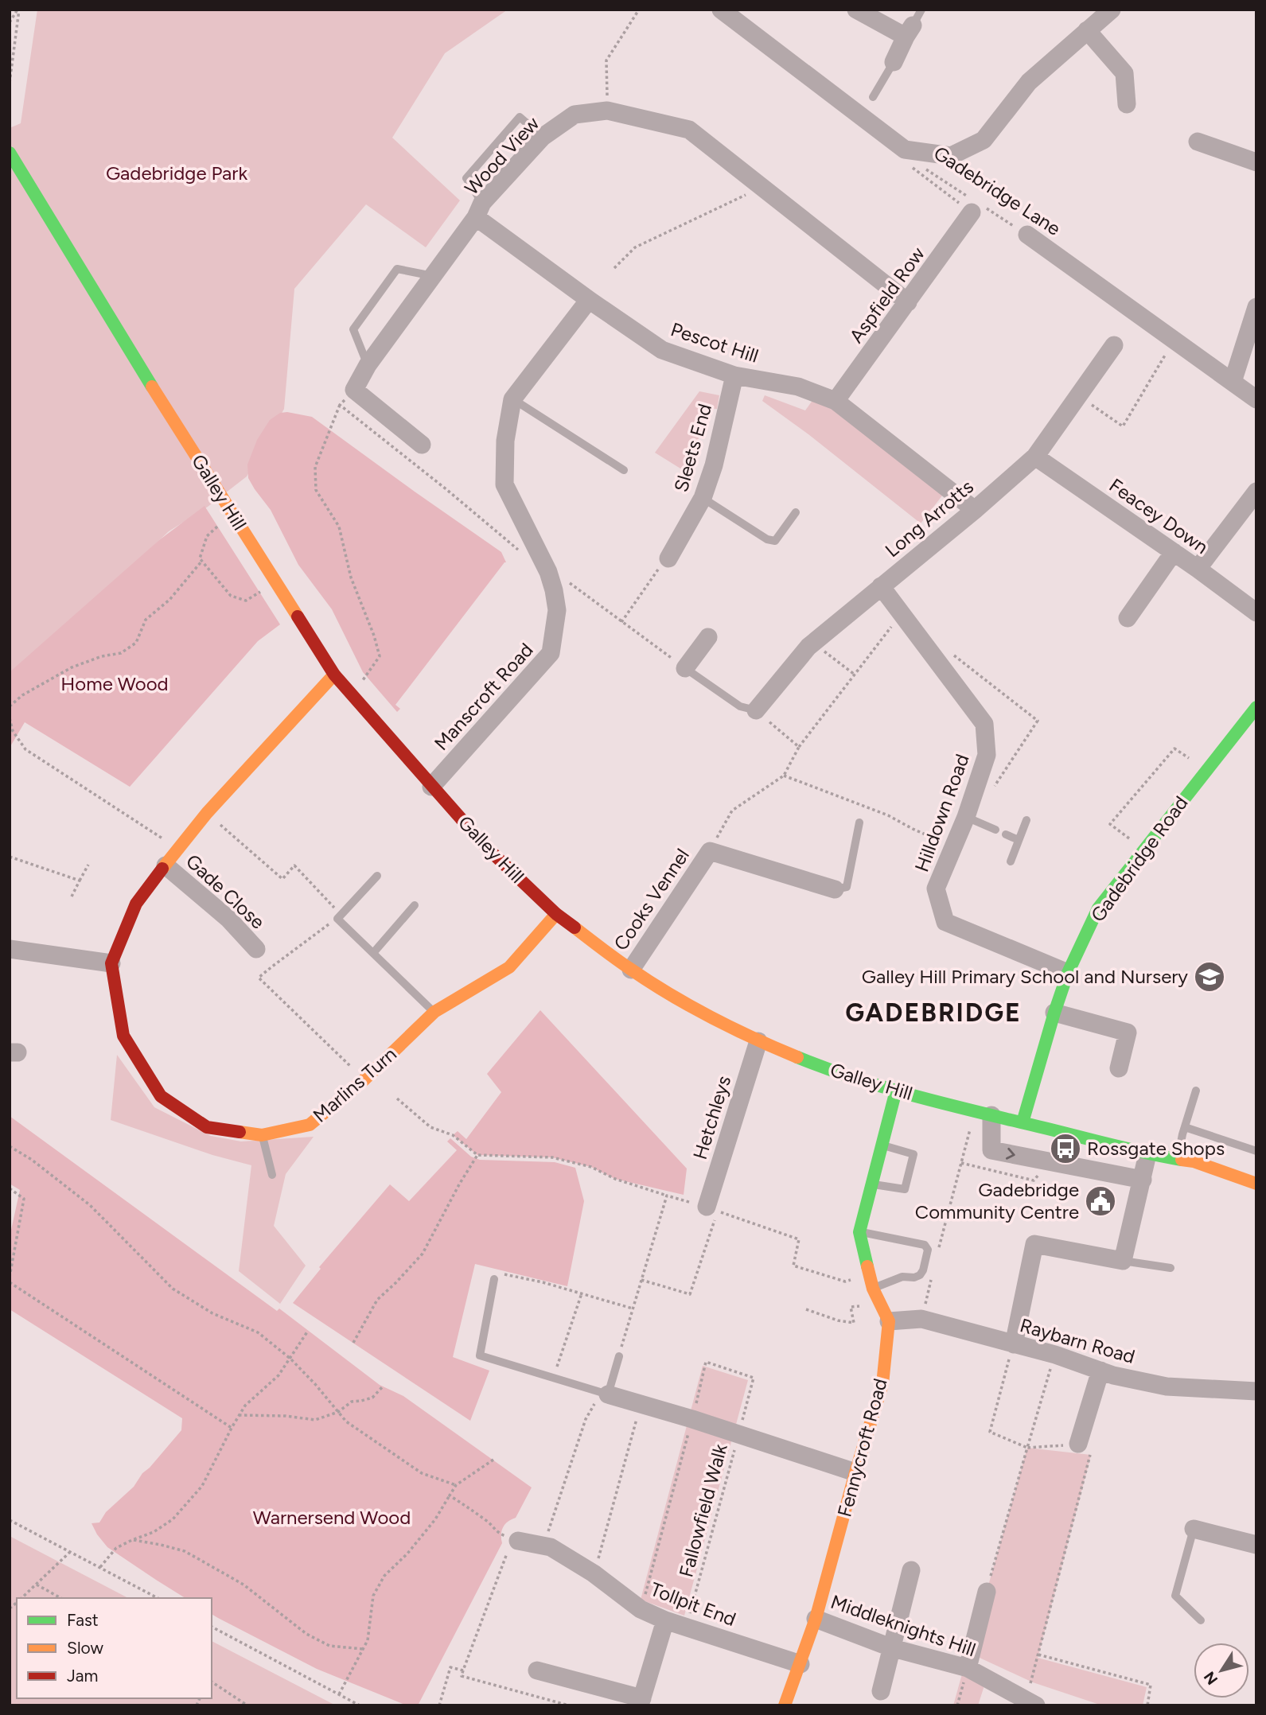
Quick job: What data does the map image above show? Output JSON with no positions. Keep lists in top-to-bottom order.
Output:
{
  "streets": {
    "street": [
      "Wood View",
      "Gadebridge Lane",
      "Aspfield Row",
      "Pescot Hill",
      "Sleets End",
      "Galley Hill",
      "Feacey Down",
      "Long Arrotts",
      "Manscroft Road",
      "Hilldown Road",
      "Gadebridge Road",
      "Gade Close",
      "Cooks Vennel",
      "Marlins Turn",
      "Hetchleys",
      "Raybarn Road",
      "Fennycroft Road",
      "Tollpit End",
      "Middleknights Hill"
    ],
    "path": ["Fallowfield Walk"]
  },
  "crossings": [
    ["Wood View", "Aspfield Row"],
    ["Wood View", "Pescot Hill"],
    ["Gadebridge Lane", "Aspfield Row"],
    ["Aspfield Row", "Pescot Hill"],
    ["Pescot Hill", "Sleets End"],
    ["Pescot Hill", "Long Arrotts"],
    ["Pescot Hill", "Manscroft Road"],
    ["Galley Hill", "Manscroft Road"],
    ["Galley Hill", "Gadebridge Road"],
    ["Galley Hill", "Cooks Vennel"],
    ["Galley Hill", "Marlins Turn"],
    ["Galley Hill", "Hetchleys"],
    ["Feacey Down", "Long Arrotts"],
    ["Long Arrotts", "Hilldown Road"],
    ["Hilldown Road", "Gadebridge Road"],
    ["Raybarn Road", "Fennycroft Road"],
    ["Fennycroft Road", "Tollpit End"],
    ["Fennycroft Road", "Middleknights Hill"],
    ["Fallowfield Walk", "Tollpit End"]
  ],
  "districts": ["GADEBRIDGE"],
  "parks": ["Gadebridge Park", "Home Wood", "Warnersend Wood"],
  "places": {
    "school or university": ["Galley Hill Primary School and Nursery"],
    "bus stop": ["Rossgate Shops"],
    "public building": ["Gadebridge Community Centre"]
  },
  "legend": ["Fast", "Slow", "Jam"],
  "north": "bottom left"
}
